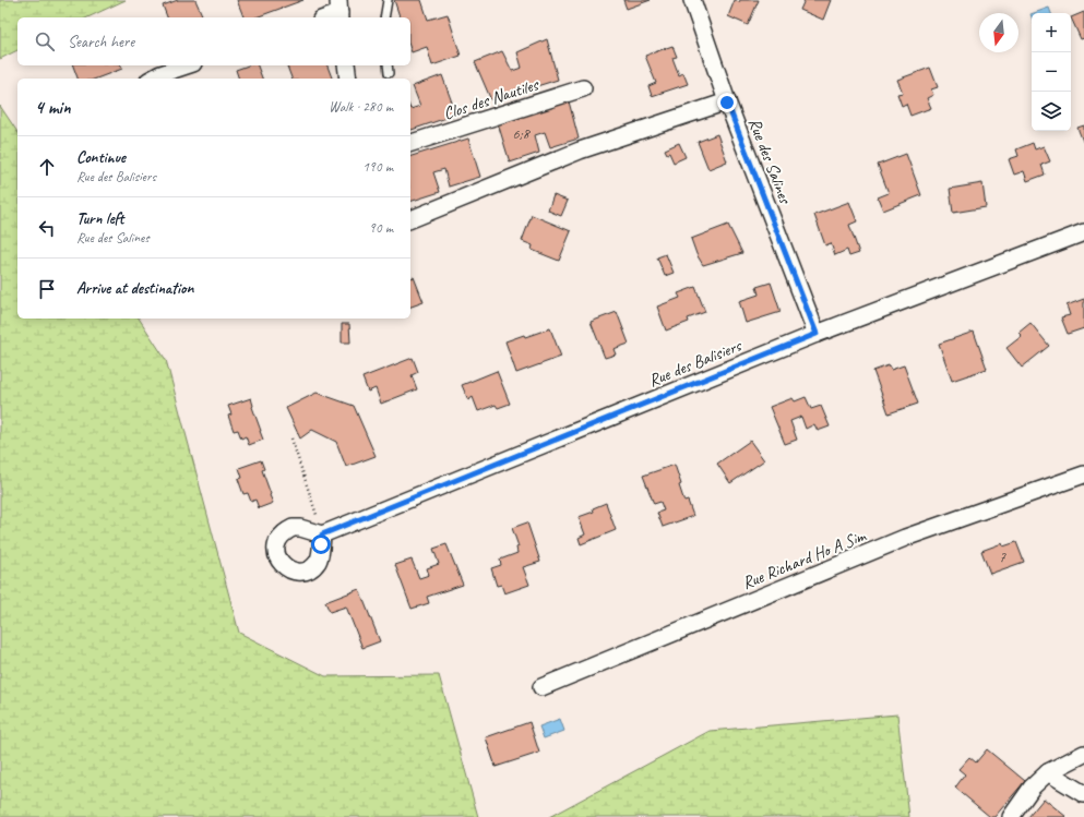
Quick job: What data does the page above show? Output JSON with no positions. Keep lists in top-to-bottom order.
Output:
{
  "streets": {
    "street": [
      "Clos des Nautiles",
      "Rue des Salines",
      "Rue des Balisiers",
      "Rue Richard Ho A Sim"
    ]
  },
  "crossings": [
    ["Rue des Salines", "Rue des Balisiers"]
  ],
  "house_numbers": ["6;8", "7"],
  "north": "bottom",
  "page": {
    "map_buttons": ["+", "−"],
    "search": "Search here",
    "heading": ["4 min", "Walk · 280 m"],
    "list": [
      ["Continue", "Rue des Balisiers", "190 m"],
      ["Turn left", "Rue des Salines", "90 m"],
      "Arrive at destination"
    ]
  }
}
